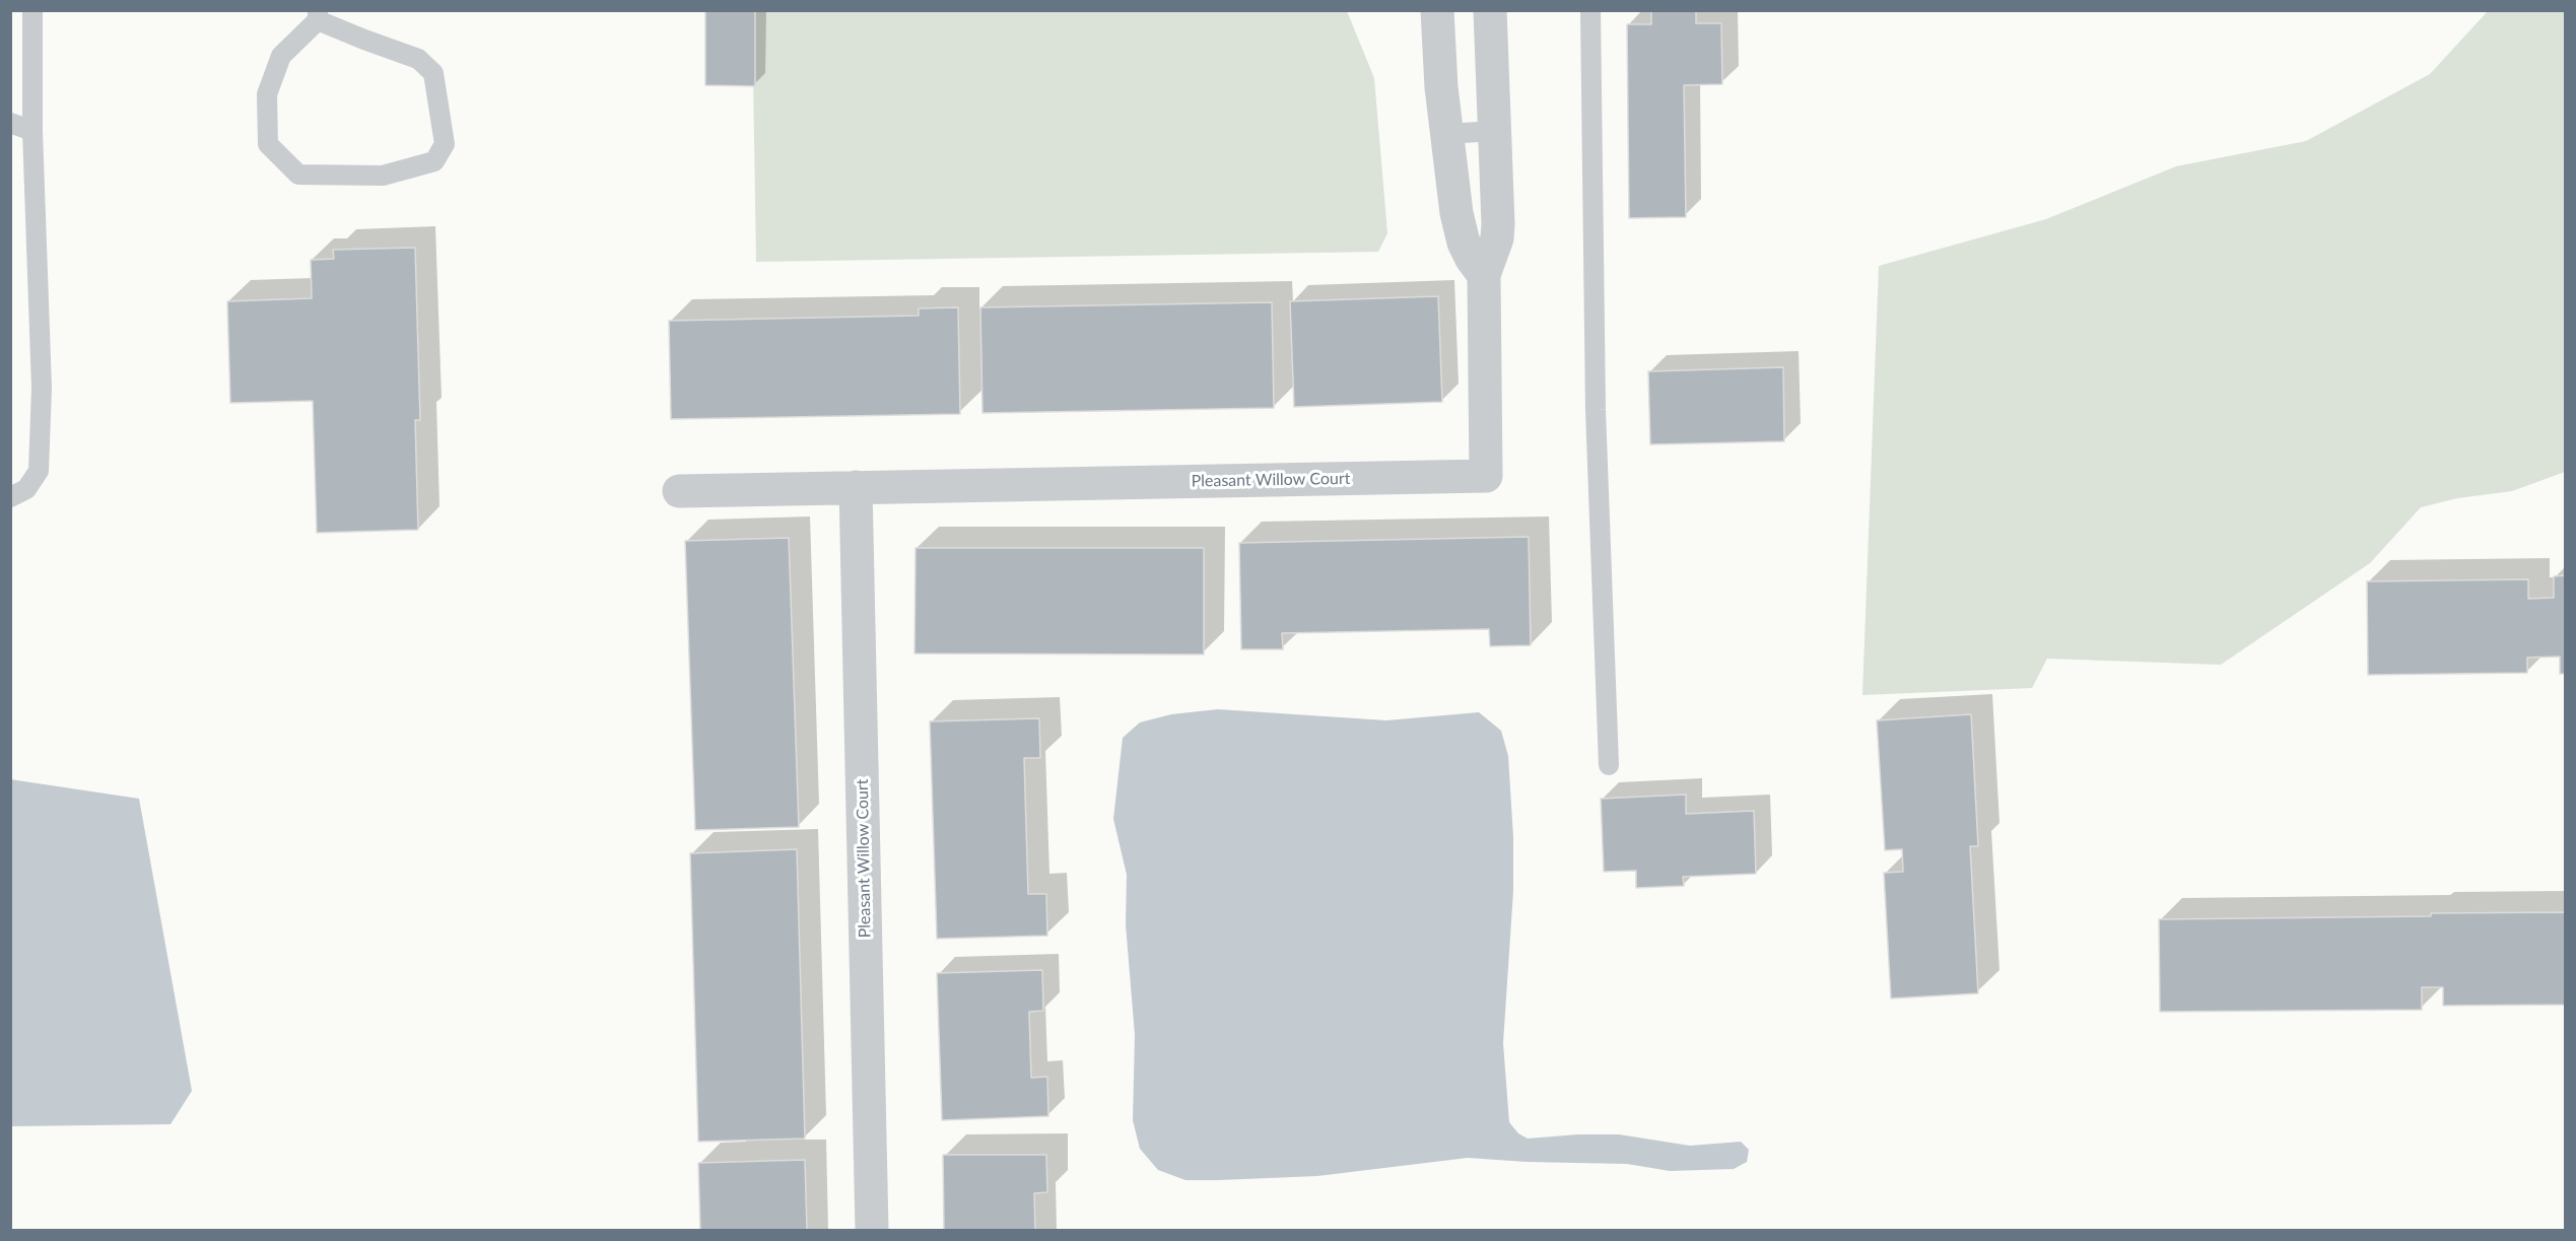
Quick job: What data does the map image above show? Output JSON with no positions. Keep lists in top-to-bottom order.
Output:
{
  "streets": {
    "street": ["Pleasant Willow Court"]
  }
}
